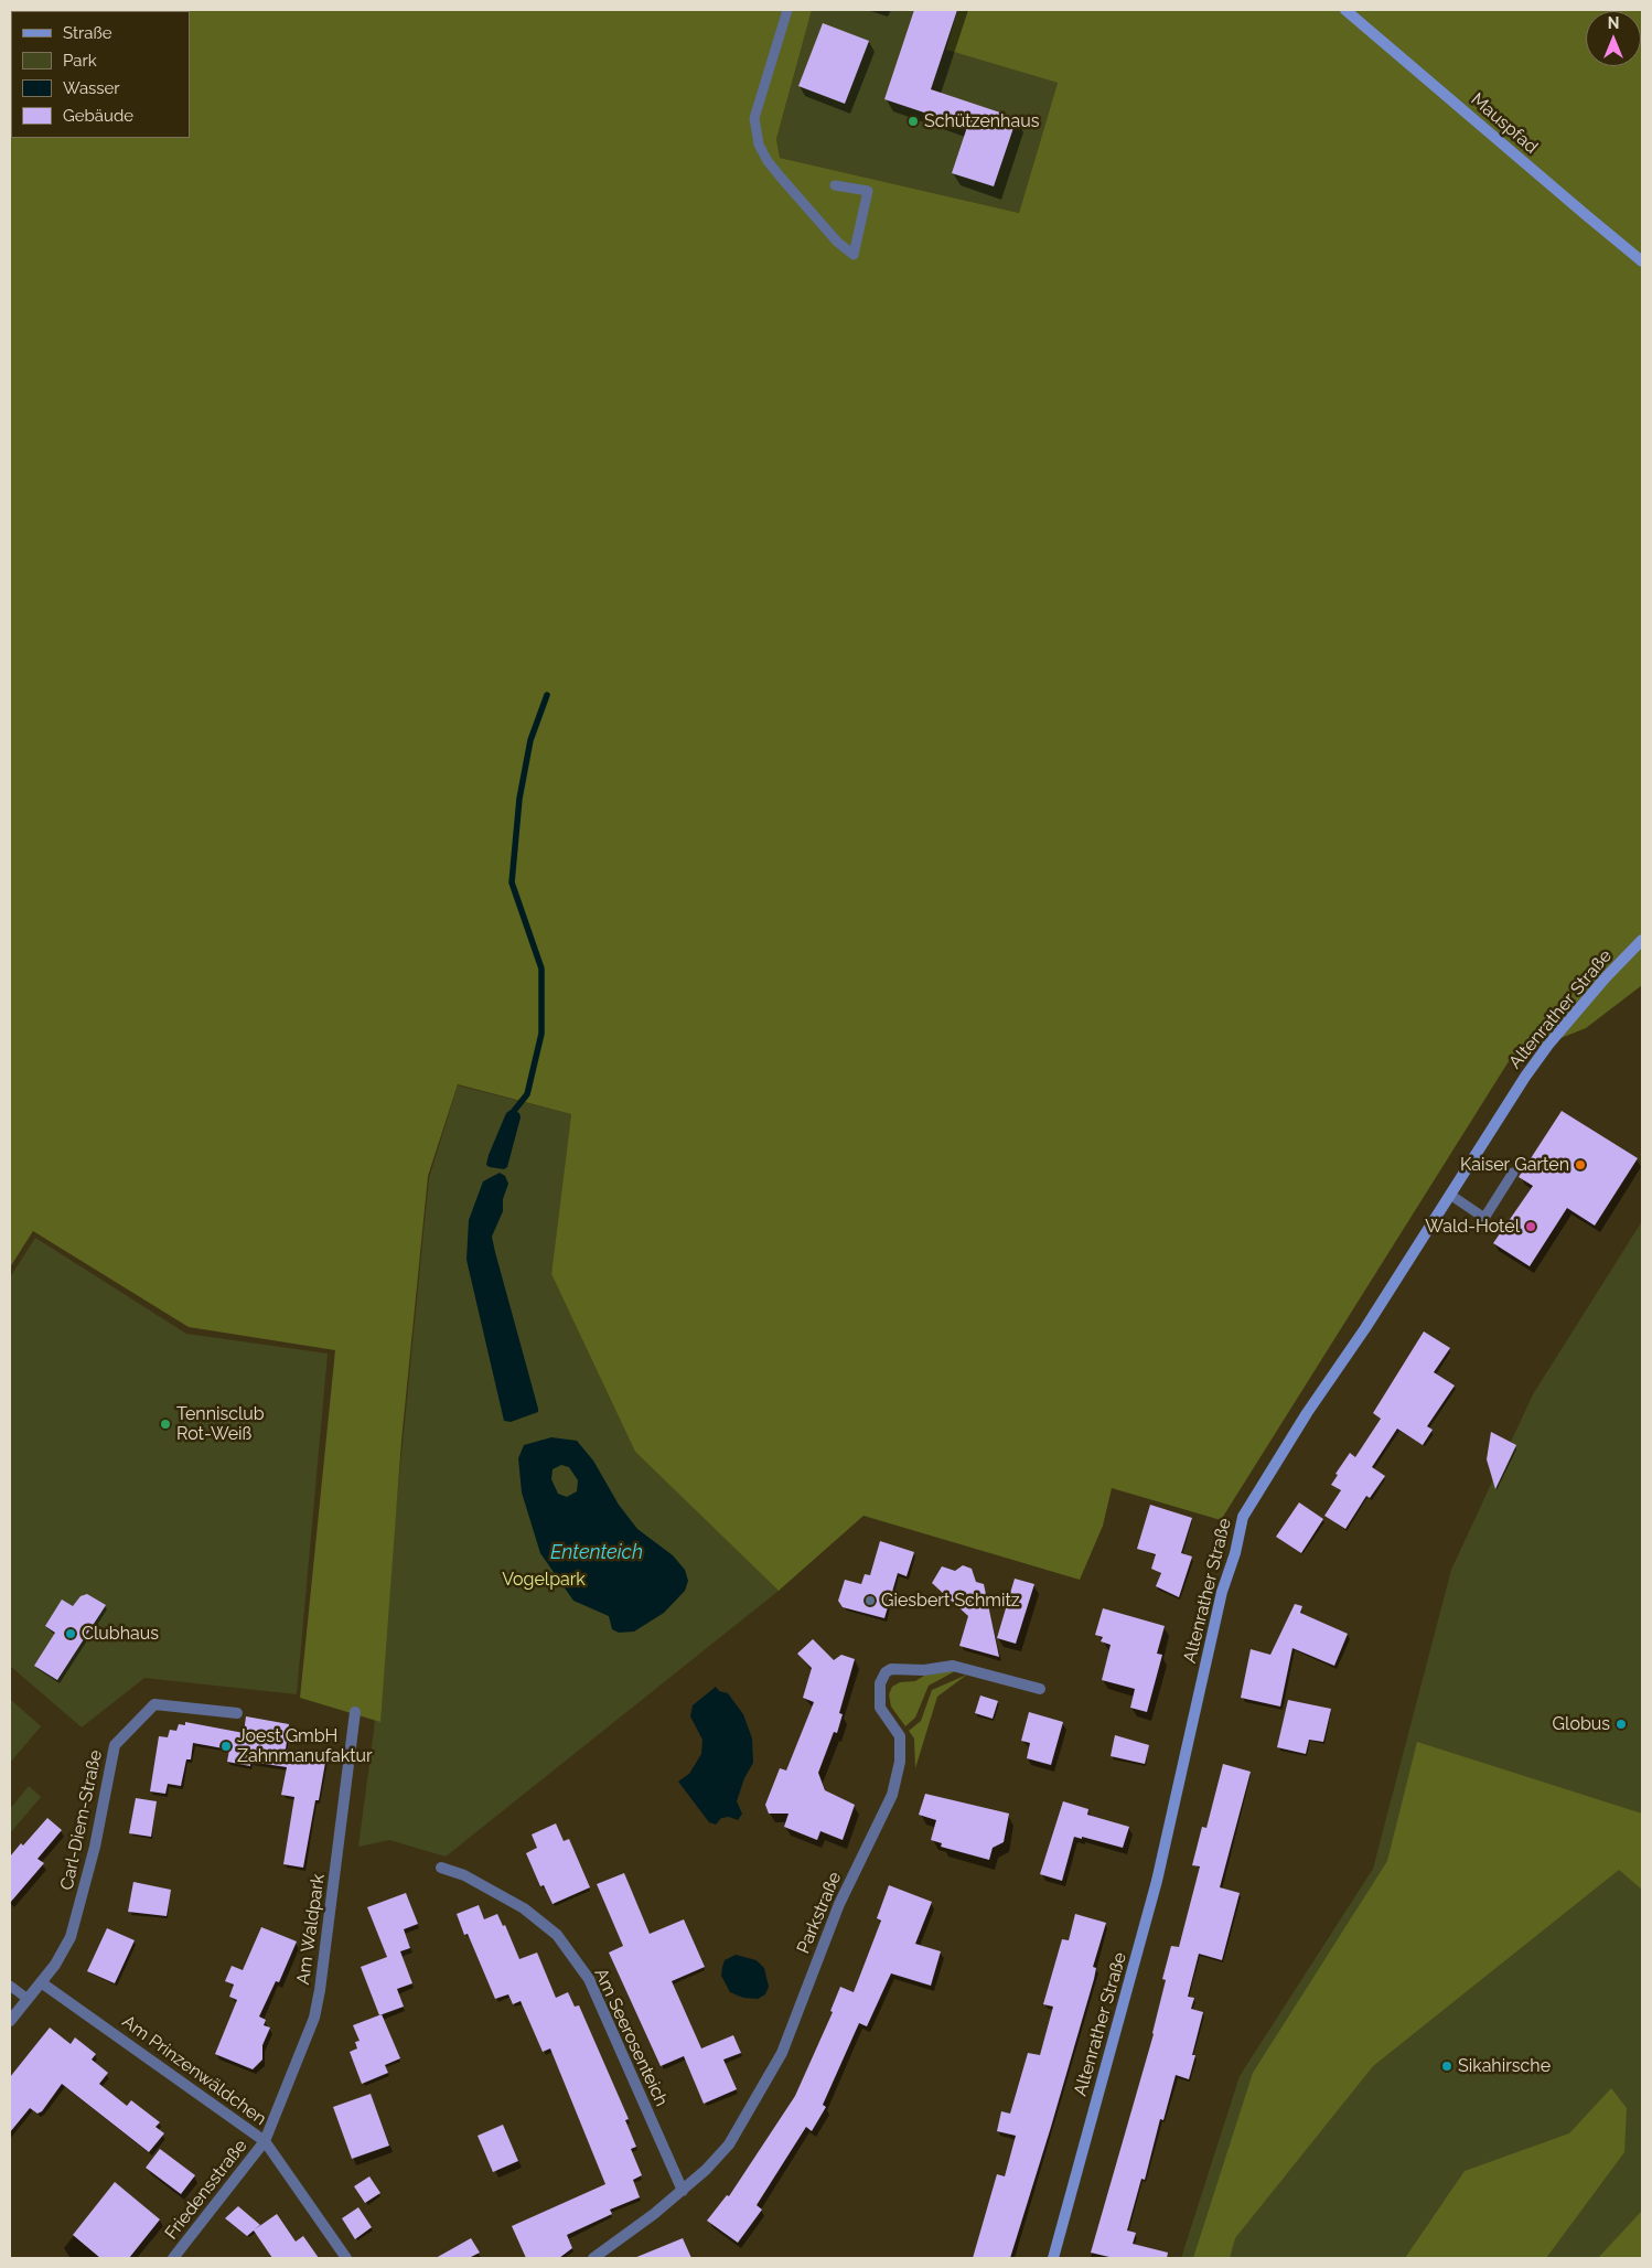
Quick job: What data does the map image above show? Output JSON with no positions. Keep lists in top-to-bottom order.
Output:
{
  "streets": {
    "street": [
      "Mauspfad",
      "Altenrather Straße",
      "Carl-Diem-Straße",
      "Parkstraße",
      "Am Waldpark",
      "Am Seerosenteich",
      "Am Prinzenwäldchen",
      "Friedensstraße"
    ]
  },
  "crossings": [
    ["Carl-Diem-Straße", "Am Prinzenwäldchen"],
    ["Parkstraße", "Am Seerosenteich"],
    ["Am Waldpark", "Am Prinzenwäldchen"],
    ["Am Waldpark", "Friedensstraße"],
    ["Am Prinzenwäldchen", "Friedensstraße"]
  ],
  "water": ["Ententeich"],
  "parks": ["Vogelpark"],
  "places": [
    "Schützenhaus",
    "Kaiser Garten",
    "Wald-Hotel",
    "Tennisclub Rot-Weiß",
    "Giesbert Schmitz",
    "Clubhaus",
    "Globus",
    "Joest GmbH Zahnmanufaktur",
    "Sikahirsche"
  ],
  "legend": [
    "Straße",
    "Park",
    "Wasser",
    "Gebäude"
  ],
  "north": "top"
}
